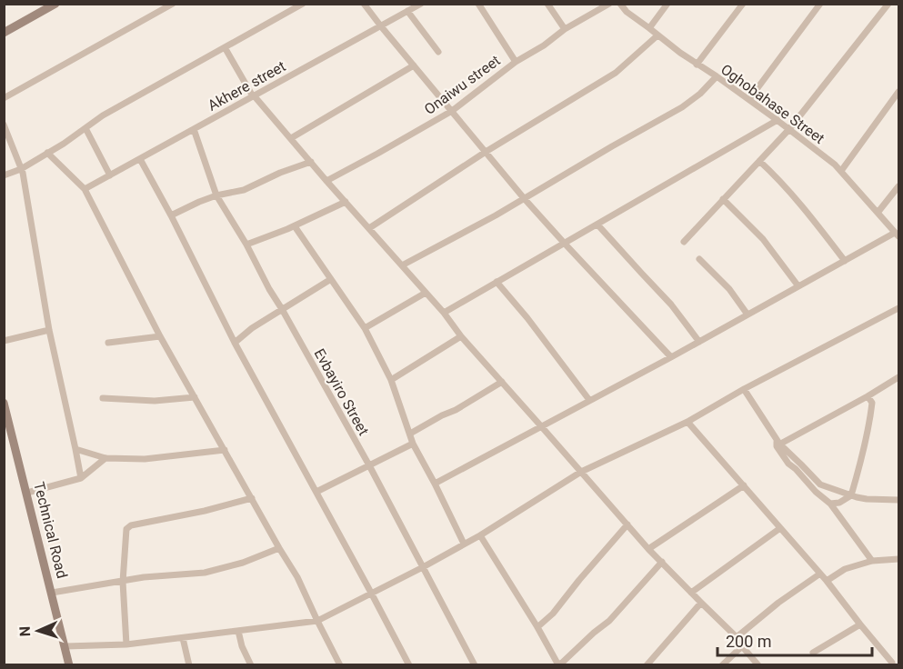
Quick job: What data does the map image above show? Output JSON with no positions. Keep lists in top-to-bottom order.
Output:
{
  "streets": {
    "street": [
      "Onaiwu street",
      "Akhere street",
      "Oghobahase Street",
      "Evbayiro Street",
      "Technical Road"
    ]
  },
  "crossings": [
    ["Akhere street", "Evbayiro Street"]
  ],
  "scale_bar": "200 m",
  "north": "left"
}
